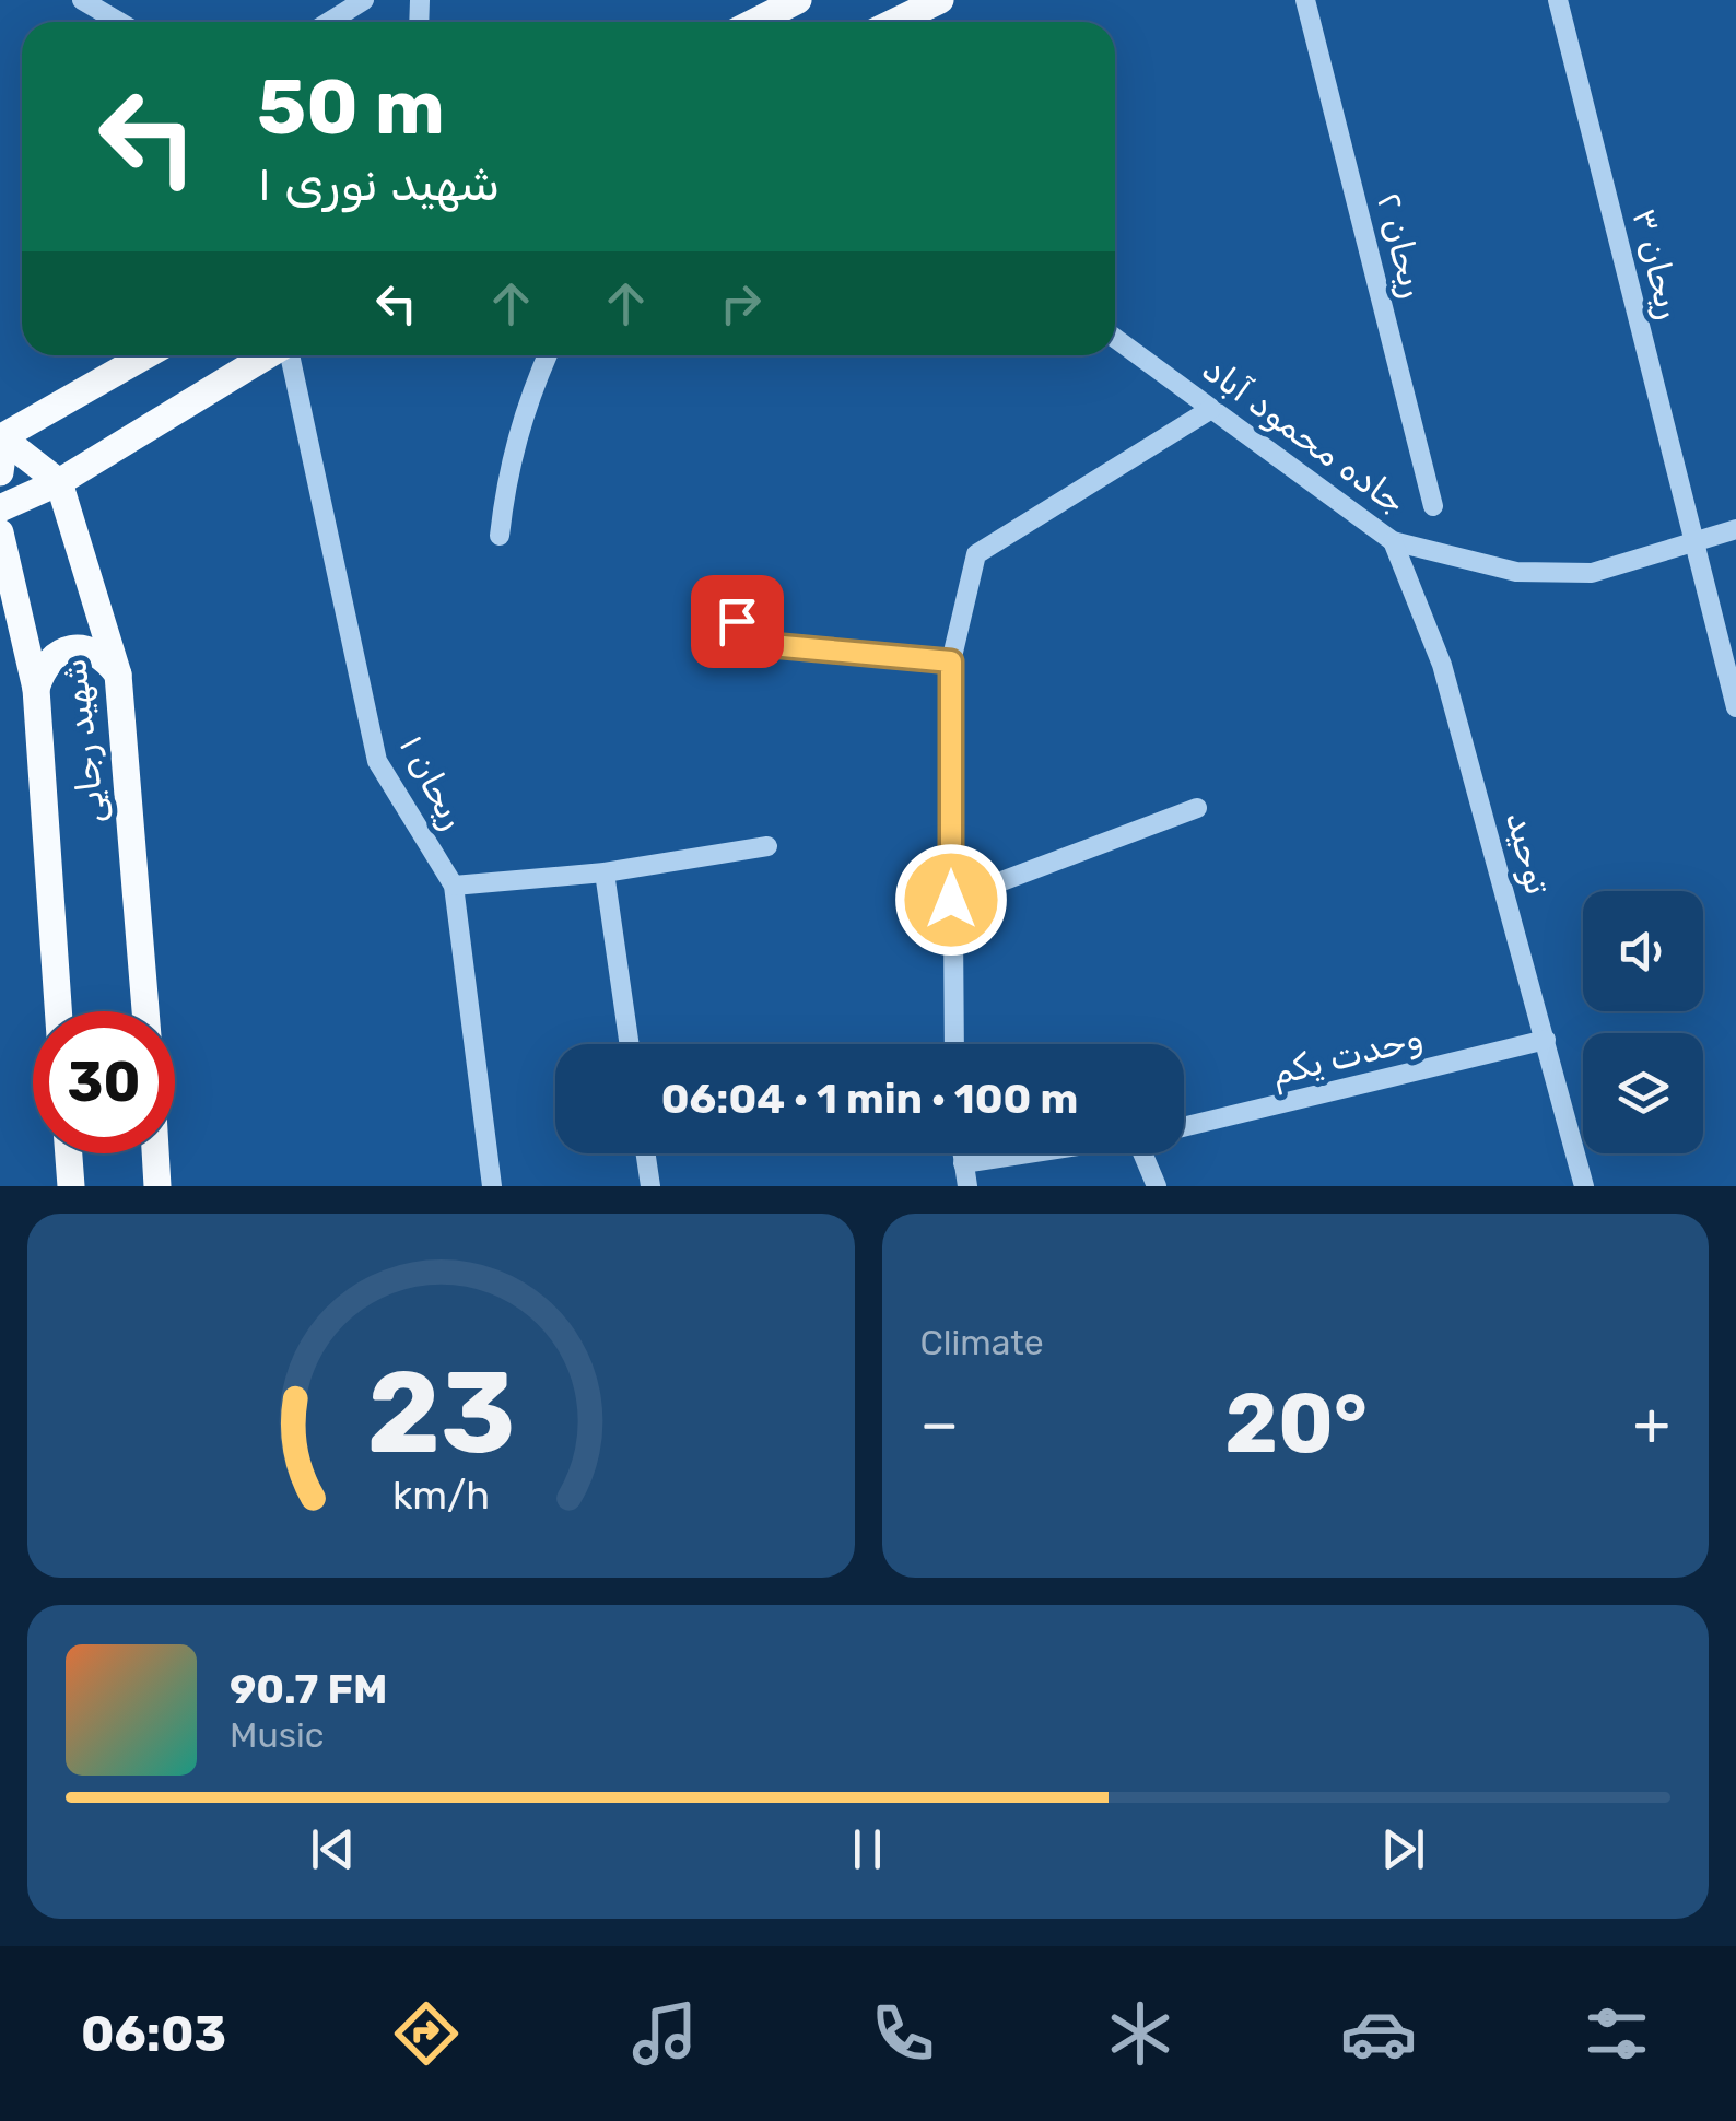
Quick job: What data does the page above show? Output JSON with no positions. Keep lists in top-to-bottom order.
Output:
{
  "streets": {
    "main road": ["شهید رجایی"],
    "street": [
      "ریحان ۲",
      "ریحان ۳",
      "جاده محمود آباد",
      "ریحان ۱",
      "توحيد",
      "وحدت یکم"
    ]
  },
  "crossings": [
    ["ریحان ۳", "جاده محمود آباد"],
    ["جاده محمود آباد", "توحيد"],
    ["توحيد", "وحدت یکم"]
  ],
  "page": {
    "turn": ["50 m", "شهید نوری ۱"],
    "limit": "30",
    "trip": "06:04 · 1 min · 100 m",
    "tile": "Climate",
    "heat": ["−", "20°", "+"],
    "song": ["90.7 FM", "Music"],
    "tabs": "06:03",
    "gauge": ["23", "km/h"]
  }
}
